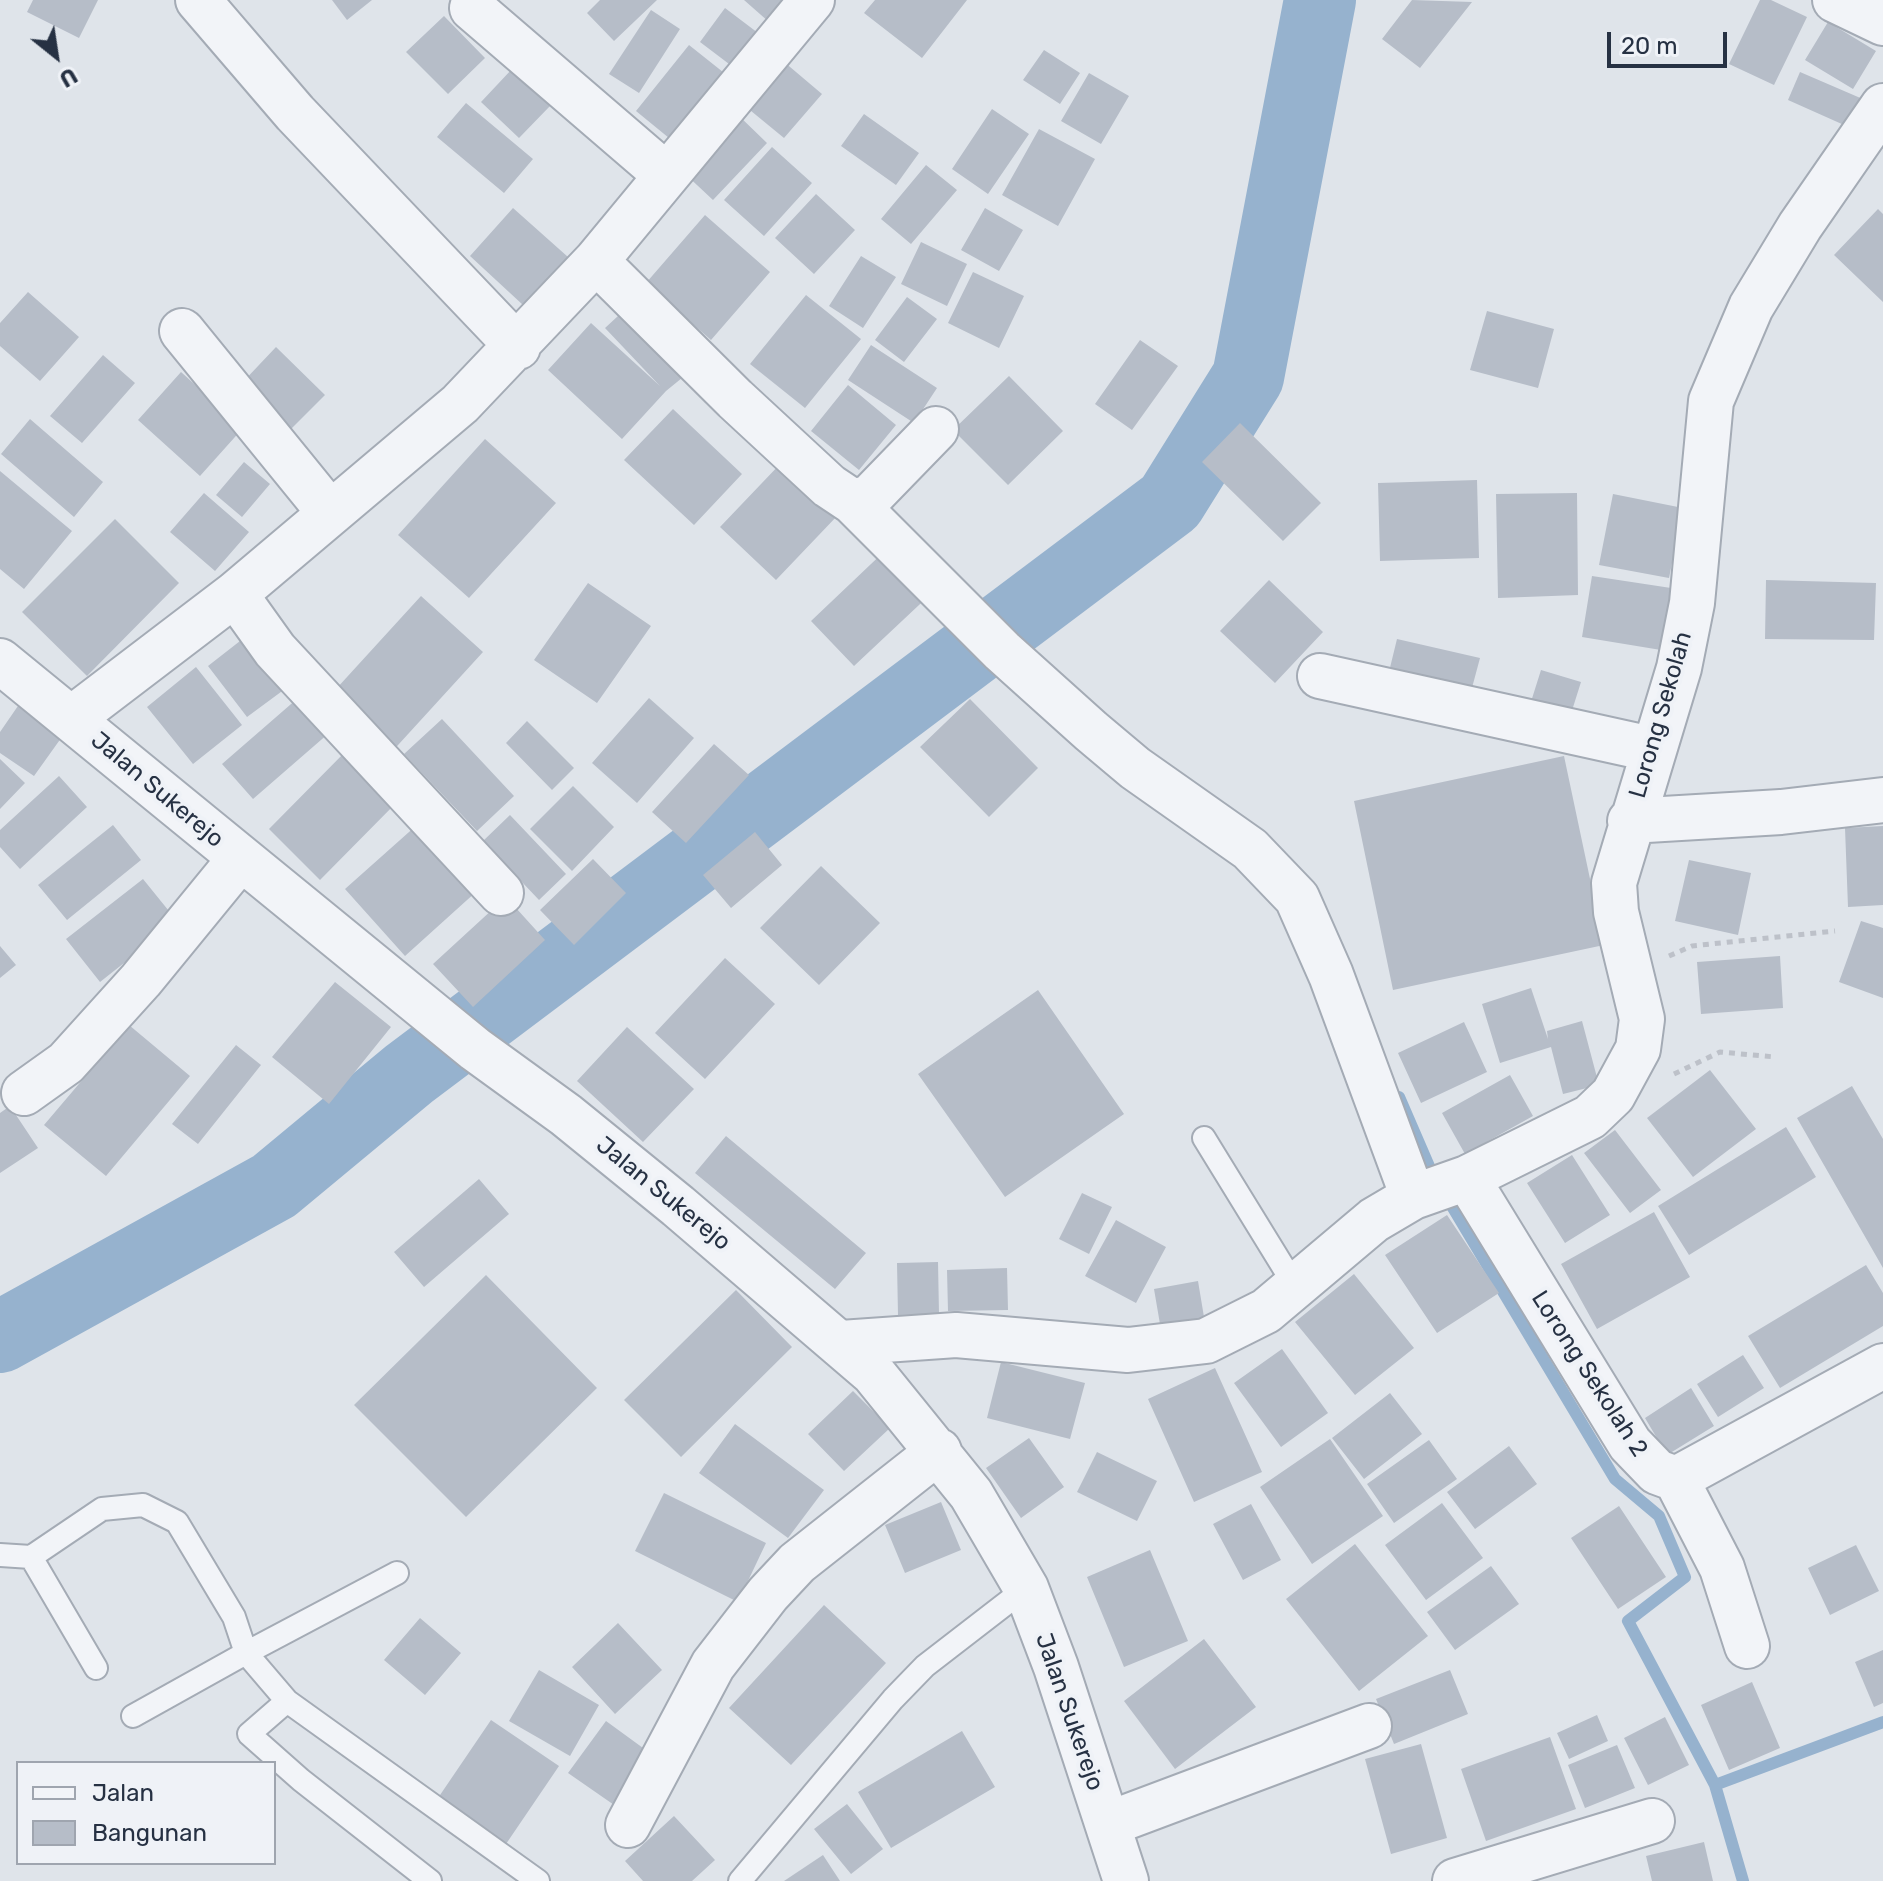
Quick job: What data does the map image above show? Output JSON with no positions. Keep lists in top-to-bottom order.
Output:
{
  "streets": {
    "street": ["Lorong Sekolah", "Jalan Sukerejo", "Lorong Sekolah 2"]
  },
  "crossings": [
    ["Lorong Sekolah", "Jalan Sukerejo"],
    ["Lorong Sekolah", "Lorong Sekolah 2"]
  ],
  "legend": ["Jalan", "Bangunan"],
  "scale_bar": "20 m",
  "north": "bottom right"
}
